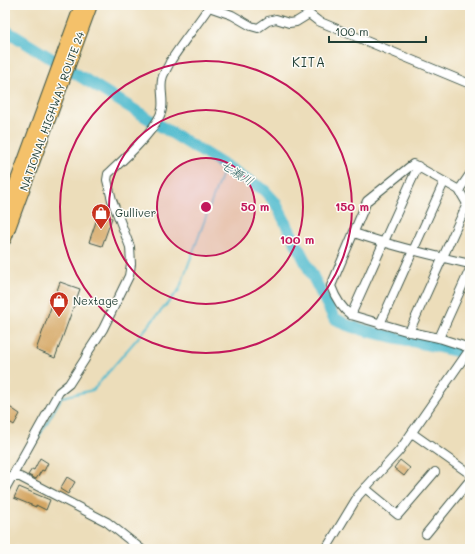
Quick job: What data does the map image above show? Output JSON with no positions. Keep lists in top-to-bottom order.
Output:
{
  "streets": {
    "highway": ["NATIONAL HIGHWAY ROUTE 24"]
  },
  "districts": ["KITA"],
  "water": ["七瀬川"],
  "places": {
    "shop": ["Gulliver", "Nextage"]
  },
  "scale_bar": "100 m",
  "rings": ["50 m", "150 m", "100 m"]
}
